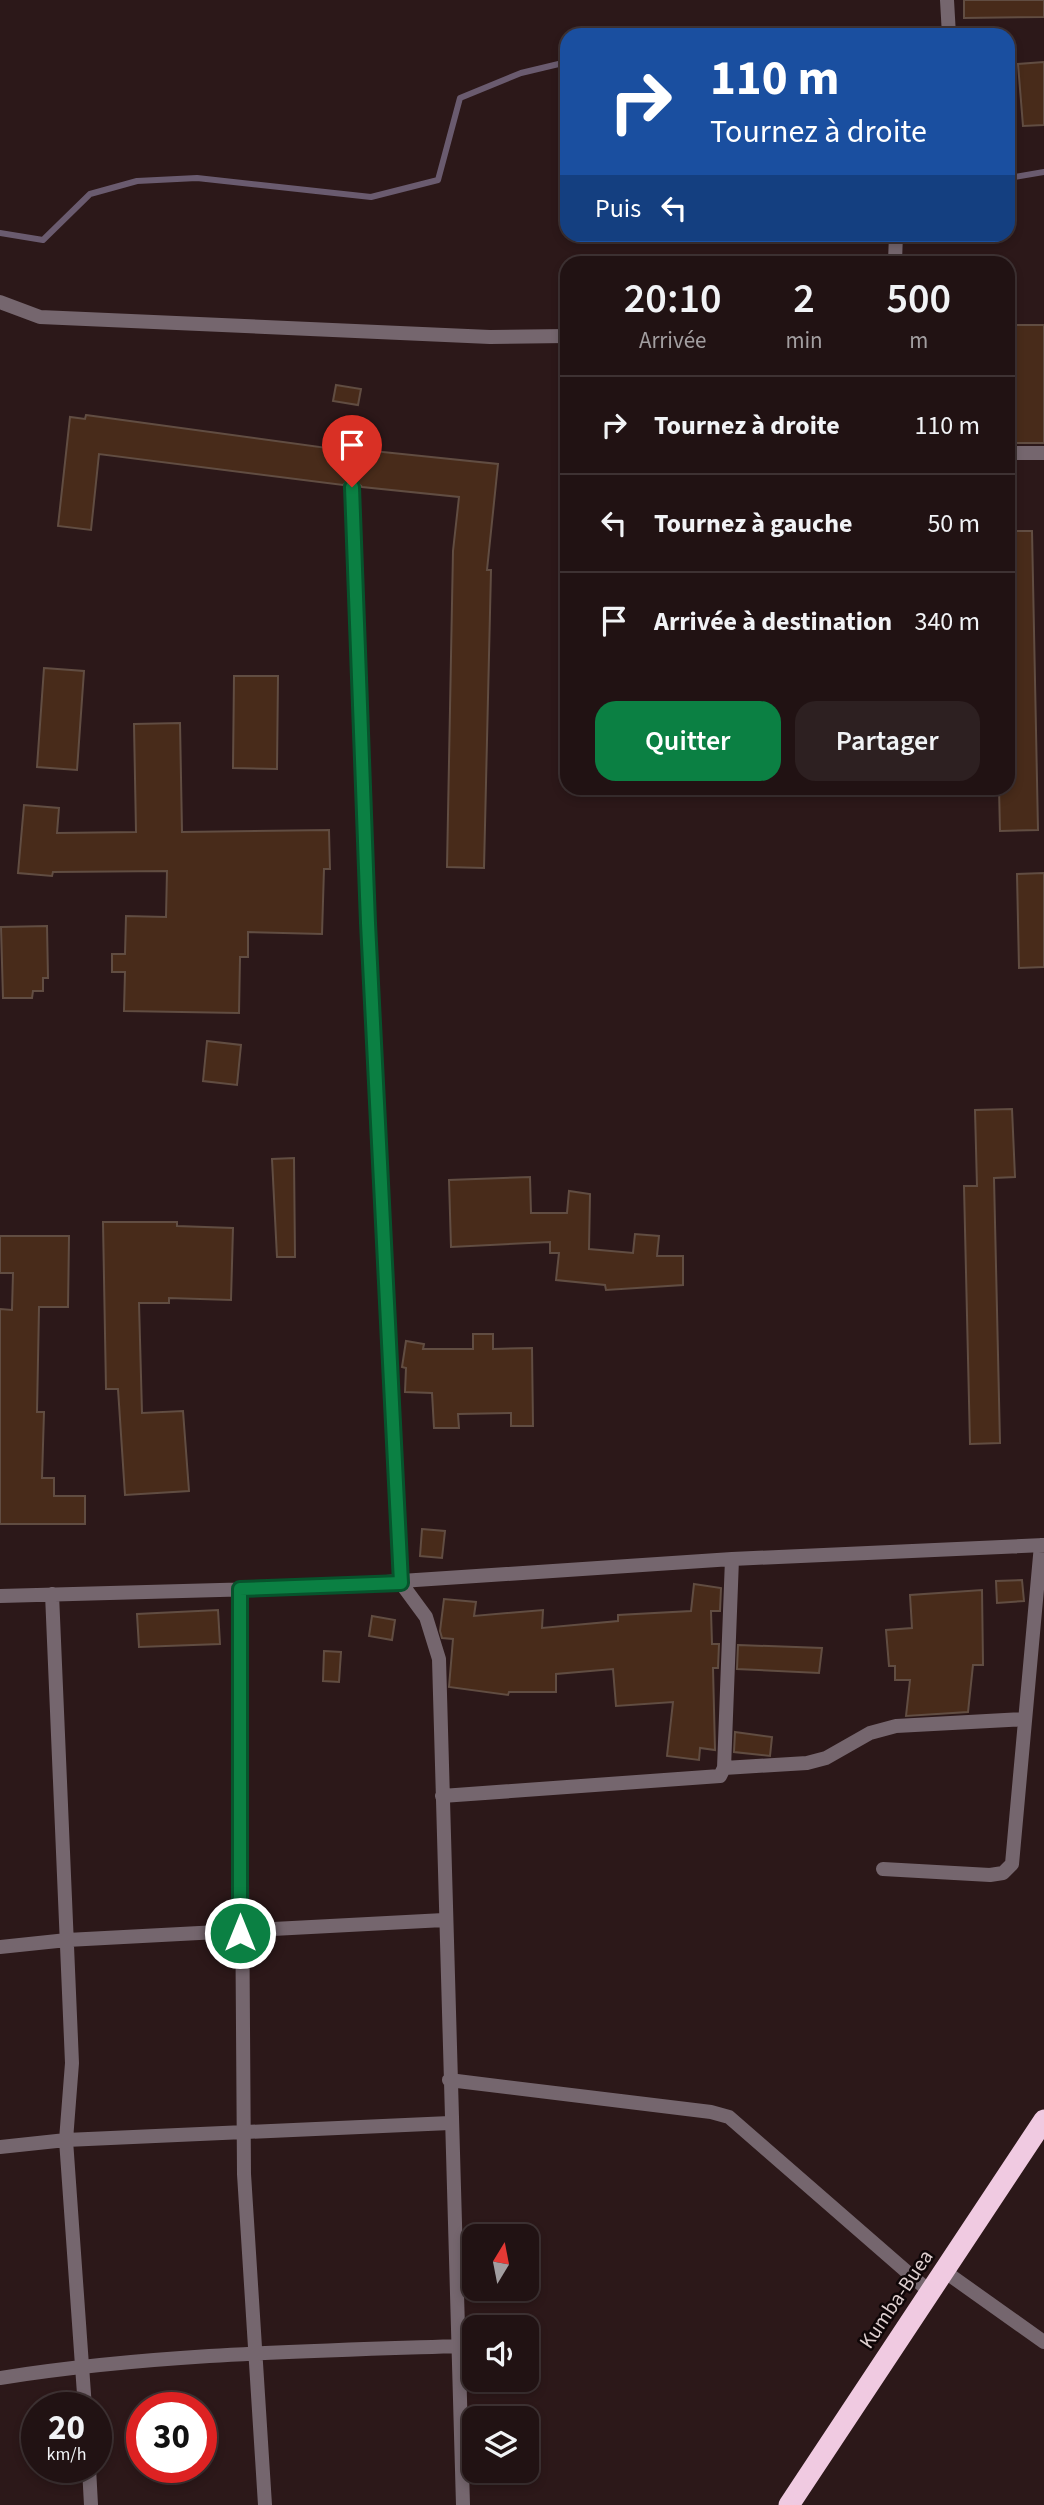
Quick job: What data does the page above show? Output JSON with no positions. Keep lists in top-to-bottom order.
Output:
{
  "streets": {
    "highway": ["Kumba-Buea"]
  },
  "north": "top",
  "page": {
    "turn": ["110 m", "Tournez à droite"],
    "then": "Puis",
    "eta": [
      "20:10",
      "Arrivée",
      "2",
      "min",
      "500",
      "m"
    ],
    "list": [
      {
        "name": "Tournez à droite",
        "value": "110 m"
      },
      {
        "name": "Tournez à gauche",
        "value": "50 m"
      },
      {
        "name": "Arrivée à destination",
        "value": "340 m"
      }
    ],
    "buttons": ["Quitter", "Partager"],
    "speed": "20 km/h",
    "limit": "30"
  }
}
